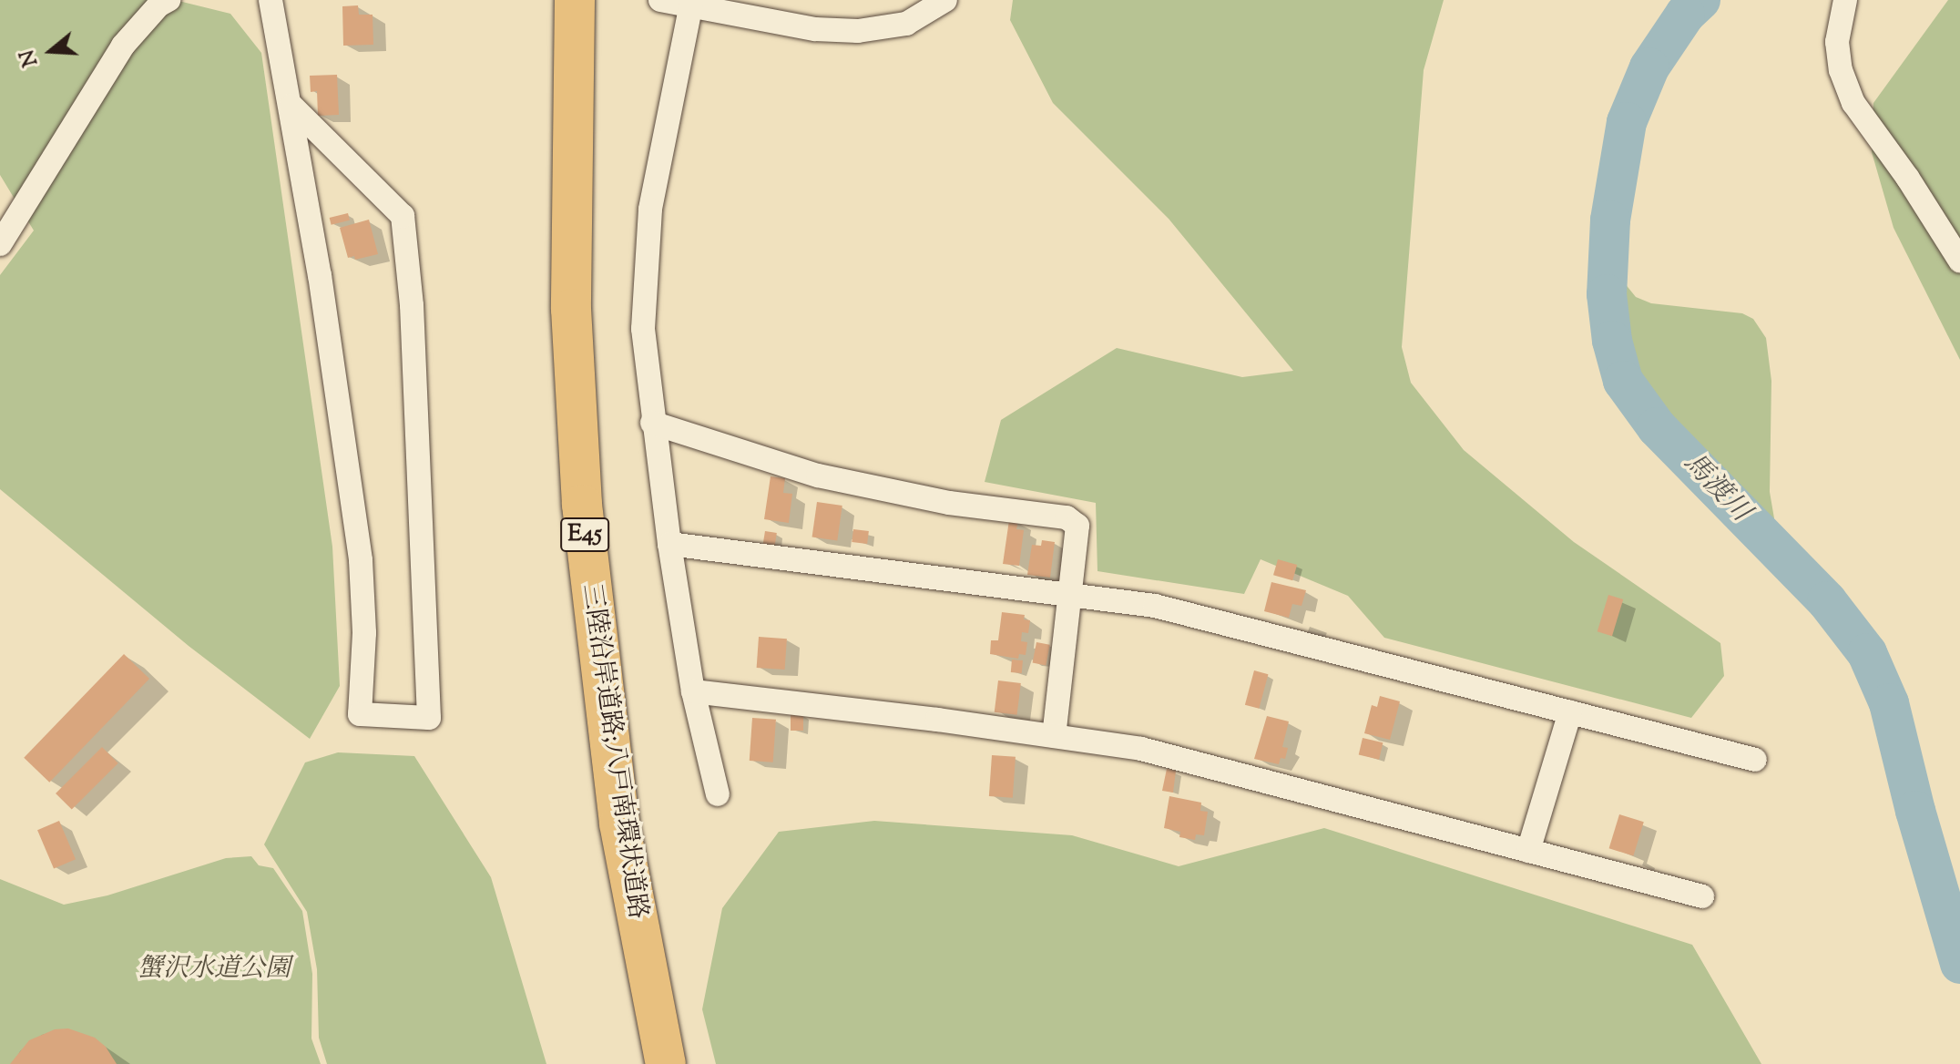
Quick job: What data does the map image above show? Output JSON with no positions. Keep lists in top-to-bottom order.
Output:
{
  "streets": {
    "highway": ["E45", "三陸沿岸道路;八戸南環状道路"]
  },
  "water": ["馬渡川"],
  "parks": ["蟹沢水道公園"],
  "north": "left"
}
